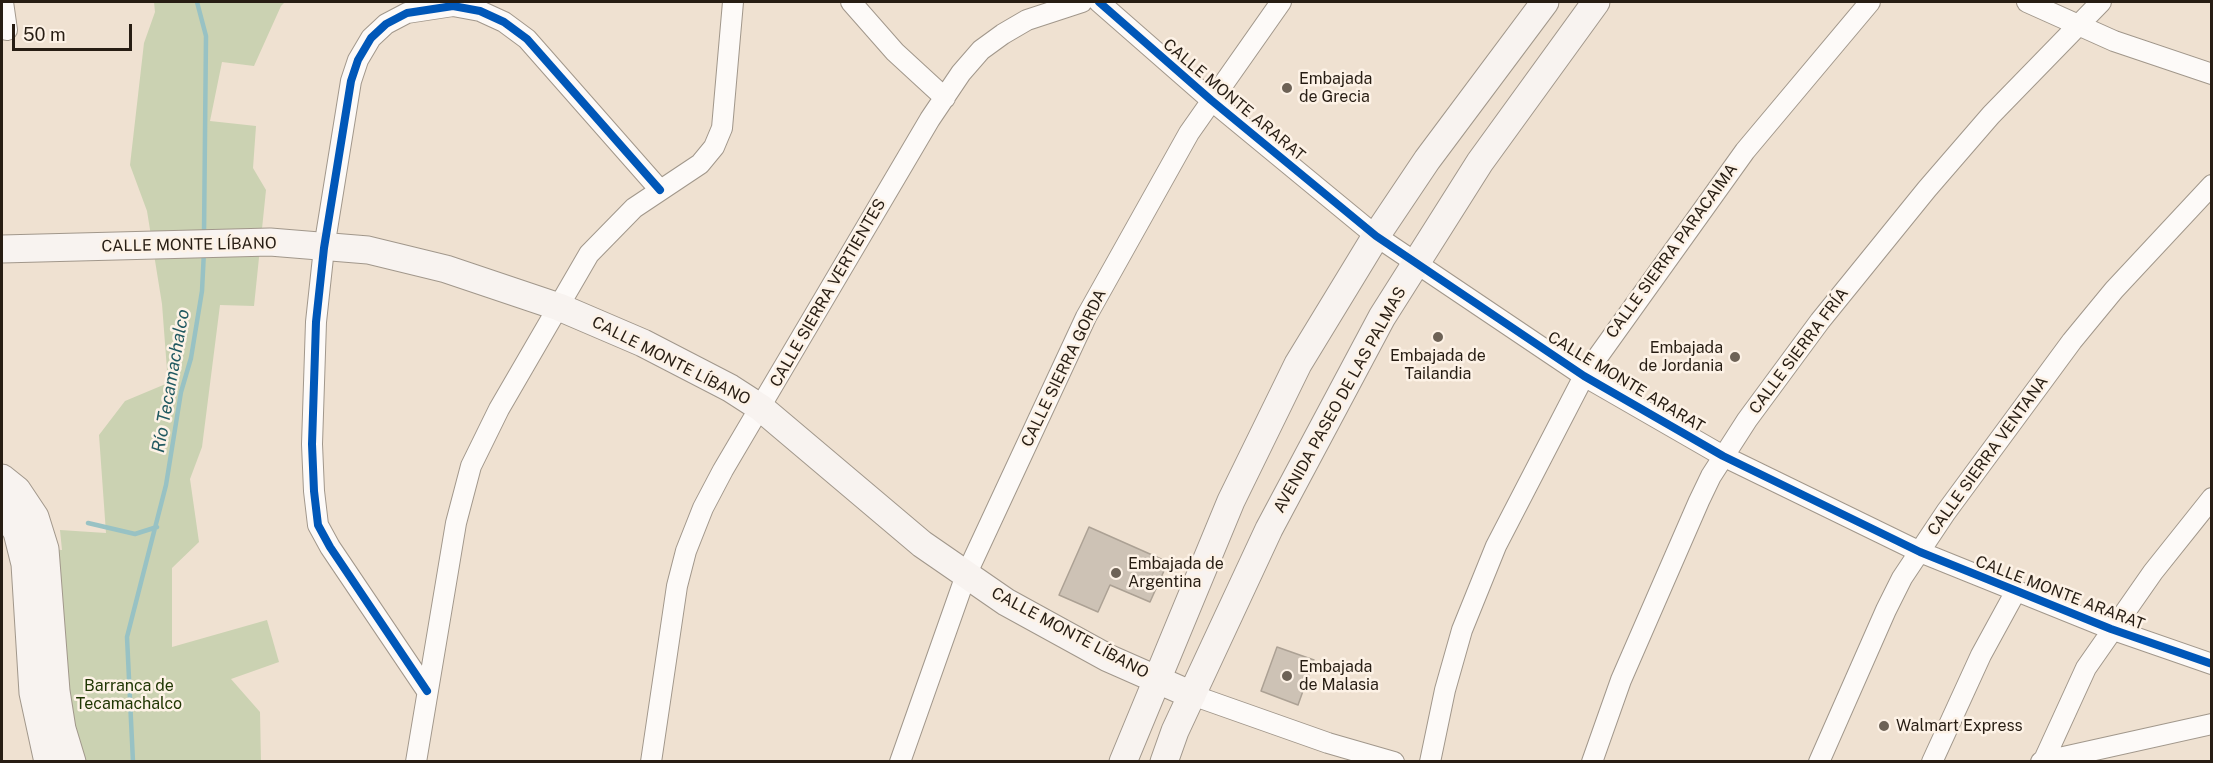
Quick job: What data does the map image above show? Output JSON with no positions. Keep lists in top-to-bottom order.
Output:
{
  "streets": {
    "main road": ["CALLE MONTE LÍBANO", "AVENIDA PASEO DE LAS PALMAS"],
    "street": [
      "CALLE MONTE ARARAT",
      "CALLE SIERRA PARACAIMA",
      "CALLE SIERRA VERTIENTES",
      "CALLE SIERRA FRÍA",
      "CALLE SIERRA GORDA",
      "CALLE SIERRA VENTANA"
    ]
  },
  "crossings": [
    ["CALLE MONTE ARARAT", "CALLE SIERRA PARACAIMA"],
    ["CALLE MONTE ARARAT", "CALLE SIERRA FRÍA"],
    ["CALLE MONTE ARARAT", "CALLE SIERRA GORDA"],
    ["CALLE MONTE ARARAT", "AVENIDA PASEO DE LAS PALMAS"],
    ["CALLE MONTE ARARAT", "CALLE SIERRA VENTANA"],
    ["CALLE MONTE LÍBANO", "CALLE SIERRA VERTIENTES"],
    ["CALLE MONTE LÍBANO", "CALLE SIERRA GORDA"],
    ["CALLE MONTE LÍBANO", "AVENIDA PASEO DE LAS PALMAS"]
  ],
  "water": ["Río Tecamachalco"],
  "parks": ["Barranca de Tecamachalco"],
  "places": [
    "Embajada de Grecia",
    "Embajada de Tailandia",
    "Embajada de Jordania",
    "Embajada de Argentina",
    "Embajada de Malasia",
    "Walmart Express"
  ],
  "scale_bar": "50 m"
}
